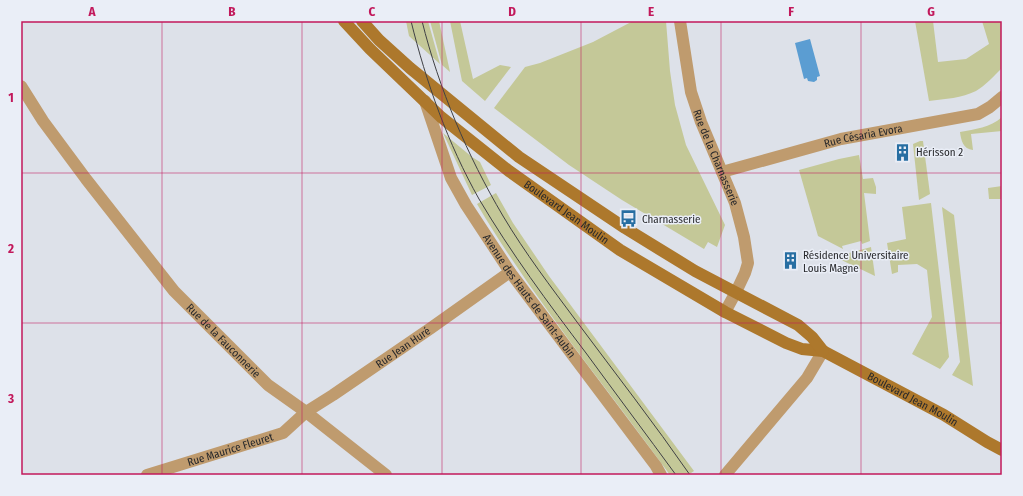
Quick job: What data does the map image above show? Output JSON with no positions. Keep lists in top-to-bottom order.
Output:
{
  "streets": {
    "main road": ["Boulevard Jean Moulin"],
    "street": [
      "Rue Césaria Evora",
      "Rue de la Charnasserie",
      "Avenue des Hauts de Saint-Aubin",
      "Rue de la Fauconnerie",
      "Rue Jean Huré",
      "Rue Maurice Fleuret"
    ]
  },
  "crossings": [
    ["Rue Césaria Evora", "Rue de la Charnasserie"],
    ["Rue de la Charnasserie", "Boulevard Jean Moulin"],
    ["Boulevard Jean Moulin", "Avenue des Hauts de Saint-Aubin"],
    ["Avenue des Hauts de Saint-Aubin", "Rue Jean Huré"],
    ["Rue de la Fauconnerie", "Rue Jean Huré"],
    ["Rue de la Fauconnerie", "Rue Maurice Fleuret"],
    ["Rue Jean Huré", "Rue Maurice Fleuret"]
  ],
  "places": {
    "building": ["Hérisson 2", "Résidence Universitaire Louis Magne"],
    "bus stop": ["Charnasserie"]
  },
  "grid": {
    "columns": [
      "A",
      "B",
      "C",
      "D",
      "E",
      "F",
      "G"
    ],
    "rows": ["1", "2", "3"]
  }
}
